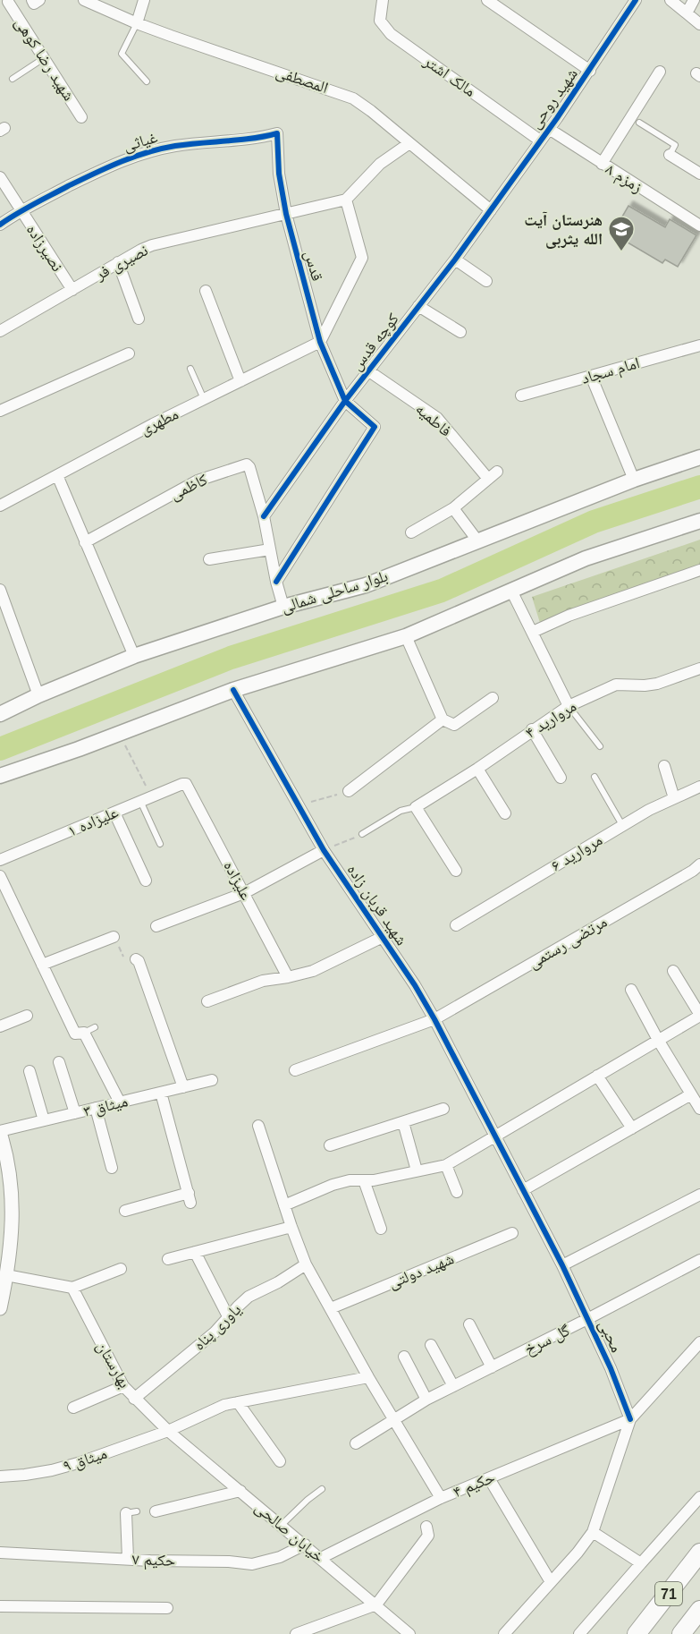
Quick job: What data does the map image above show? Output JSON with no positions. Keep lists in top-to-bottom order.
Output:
{
  "streets": {
    "highway": ["71"],
    "main road": ["بلوار ساحلی شمالی"],
    "street": [
      "شهید رضا کوهی",
      "مالک اشتر",
      "المصطفی",
      "شهید روحی",
      "غیاثی",
      "زمزم ۸",
      "نصیرزاده",
      "نصیری فر",
      "قدس",
      "کوچه قدس",
      "امام سجاد",
      "فاطمیه",
      "مطهری",
      "کاظمی",
      "مروارید ۴",
      "علیزاده ۱",
      "مروارید ۶",
      "علیزاده",
      "شهید قربان زاده",
      "مرتضی رستمی",
      "میثاق ۳",
      "شهید دولتی",
      "یاوری پناه",
      "محبی",
      "گل سرخ",
      "بهارستان",
      "میثاق ۹",
      "حکیم ۴",
      "خیابان صالحی",
      "حکیم ۷"
    ]
  },
  "crossings": [
    ["مالک اشتر", "شهید روحی"],
    ["المصطفی", "شهید روحی"],
    ["المصطفی", "کوچه قدس"],
    ["شهید روحی", "زمزم ۸"],
    ["شهید روحی", "کوچه قدس"],
    ["غیاثی", "نصیرزاده"],
    ["غیاثی", "قدس"],
    ["نصیرزاده", "نصیری فر"],
    ["نصیری فر", "قدس"],
    ["قدس", "کوچه قدس"],
    ["قدس", "مطهری"],
    ["کوچه قدس", "فاطمیه"],
    ["کوچه قدس", "کاظمی"],
    ["علیزاده ۱", "علیزاده"],
    ["شهید قربان زاده", "مرتضی رستمی"],
    ["شهید قربان زاده", "محبی"],
    ["یاوری پناه", "بهارستان"],
    ["محبی", "گل سرخ"],
    ["محبی", "حکیم ۴"],
    ["بهارستان", "میثاق ۹"],
    ["بهارستان", "خیابان صالحی"],
    ["میثاق ۹", "خیابان صالحی"],
    ["حکیم ۴", "خیابان صالحی"],
    ["خیابان صالحی", "حکیم ۷"]
  ],
  "places": {
    "school or university": ["هنرستان آیت الله یثربی"]
  }
}
